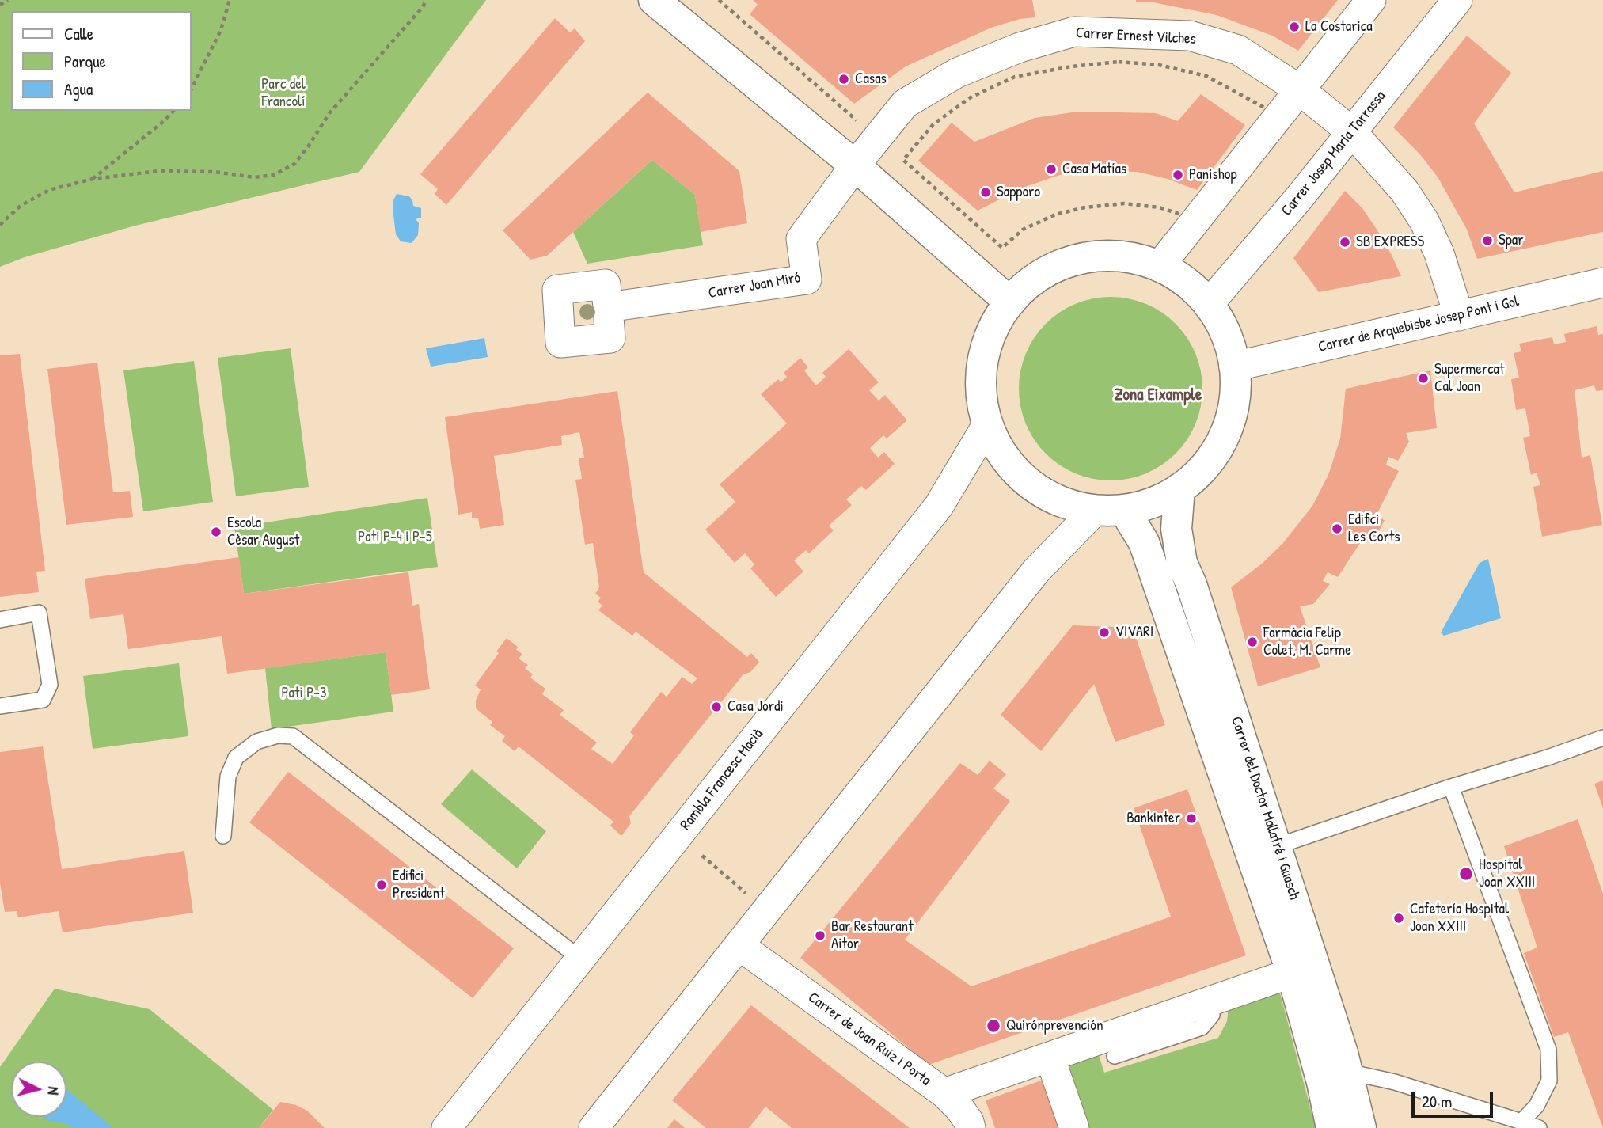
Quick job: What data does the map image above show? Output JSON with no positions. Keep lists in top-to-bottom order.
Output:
{
  "streets": {
    "street": [
      "Carrer Ernest Vilches",
      "Carrer Josep Maria Tarrassa",
      "Carrer Joan Miró",
      "Carrer de Arquebisbe Josep Pont i Gol",
      "Rambla Francesc Macià",
      "Carrer del Doctor Mallafré i Guasch",
      "Carrer de Joan Ruiz i Porta"
    ]
  },
  "crossings": [
    ["Carrer Ernest Vilches", "Carrer Josep Maria Tarrassa"],
    ["Carrer Ernest Vilches", "Carrer Joan Miró"],
    ["Carrer Ernest Vilches", "Carrer de Arquebisbe Josep Pont i Gol"],
    ["Carrer del Doctor Mallafré i Guasch", "Carrer de Joan Ruiz i Porta"]
  ],
  "districts": ["Zona Eixample"],
  "parks": ["Parc del Francolí", "Pati P-4 i P-5", "Pati P-3"],
  "places": [
    "La Costarica",
    "Casas",
    "Casa Matías",
    "Panishop",
    "Sapporo",
    "Spar",
    "SB EXPRESS",
    "Supermercat Cal Joan",
    "Edifici Les Corts",
    "Escola Cèsar August",
    "VIVARI",
    "Farmàcia Felip Colet, M. Carme",
    "Casa Jordi",
    "Bankinter",
    "Hospital Joan XXIII",
    "Edifici President",
    "Cafetería Hospital Joan XXIII",
    "Bar Restaurant Aitor",
    "Quirónprevención"
  ],
  "legend": ["Calle", "Parque", "Agua"],
  "scale_bar": "20 m",
  "north": "right"
}
